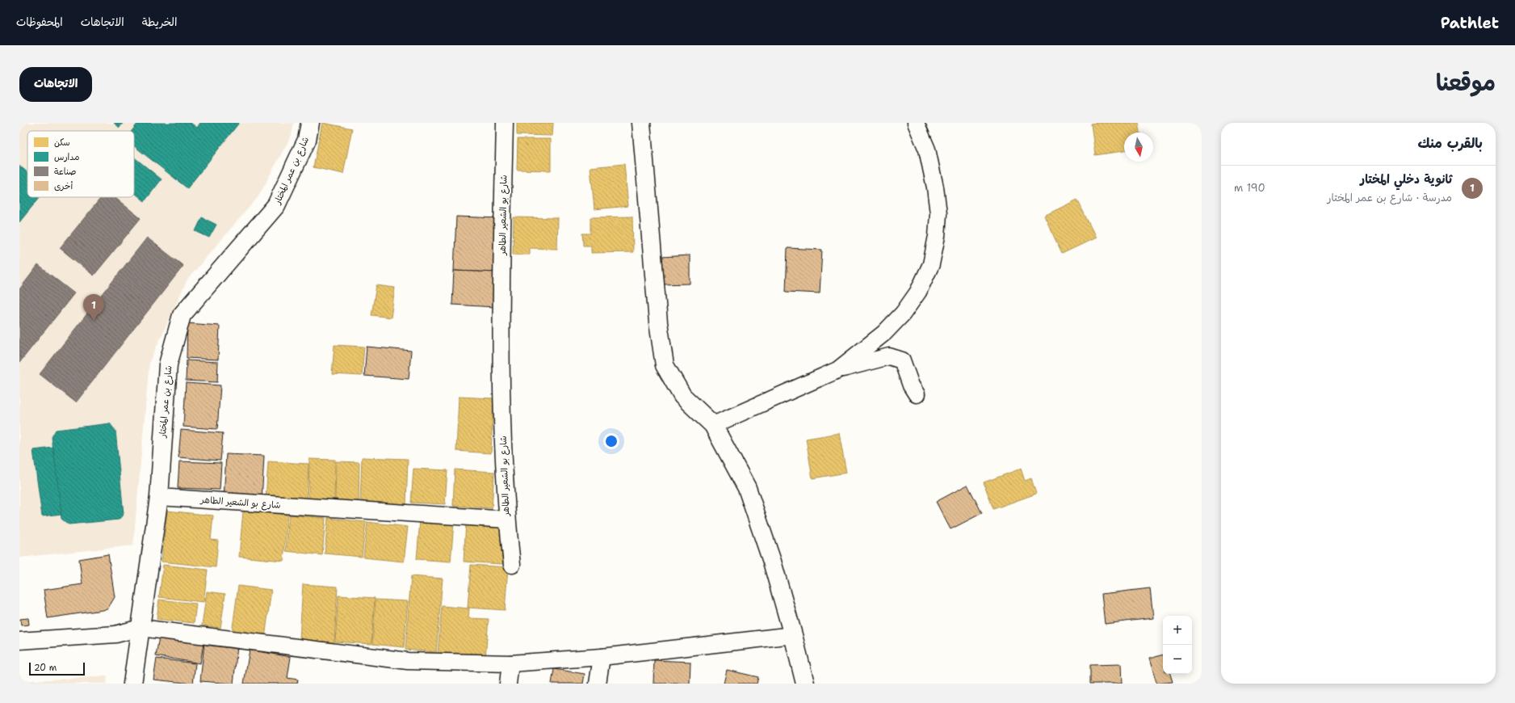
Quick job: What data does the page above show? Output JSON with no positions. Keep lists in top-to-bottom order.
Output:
{
  "streets": {
    "street": ["شارع بن عمر المختار", "شارع بو الشعير الطاهر"]
  },
  "crossings": [
    ["شارع بن عمر المختار", "شارع بو الشعير الطاهر"]
  ],
  "legend": [
    "سكن",
    "مدارس",
    "صناعة",
    "أخرى"
  ],
  "scale_bar": "20 m",
  "north": "bottom",
  "page": {
    "header": "Pathlet",
    "nav": ["الخريطة", "الاتجاهات", "المحفوظات"],
    "title": "موقعنا",
    "buttons": "الاتجاهات",
    "heading": "بالقرب منك",
    "list": [
      {
        "mark": "1",
        "name": "ثانوية دخلي المختار",
        "note": "مدرسة · شارع بن عمر المختار",
        "value": "190 m"
      }
    ],
    "pins": "1",
    "map_buttons": ["+", "−"],
    "scale": "20 m"
  }
}
